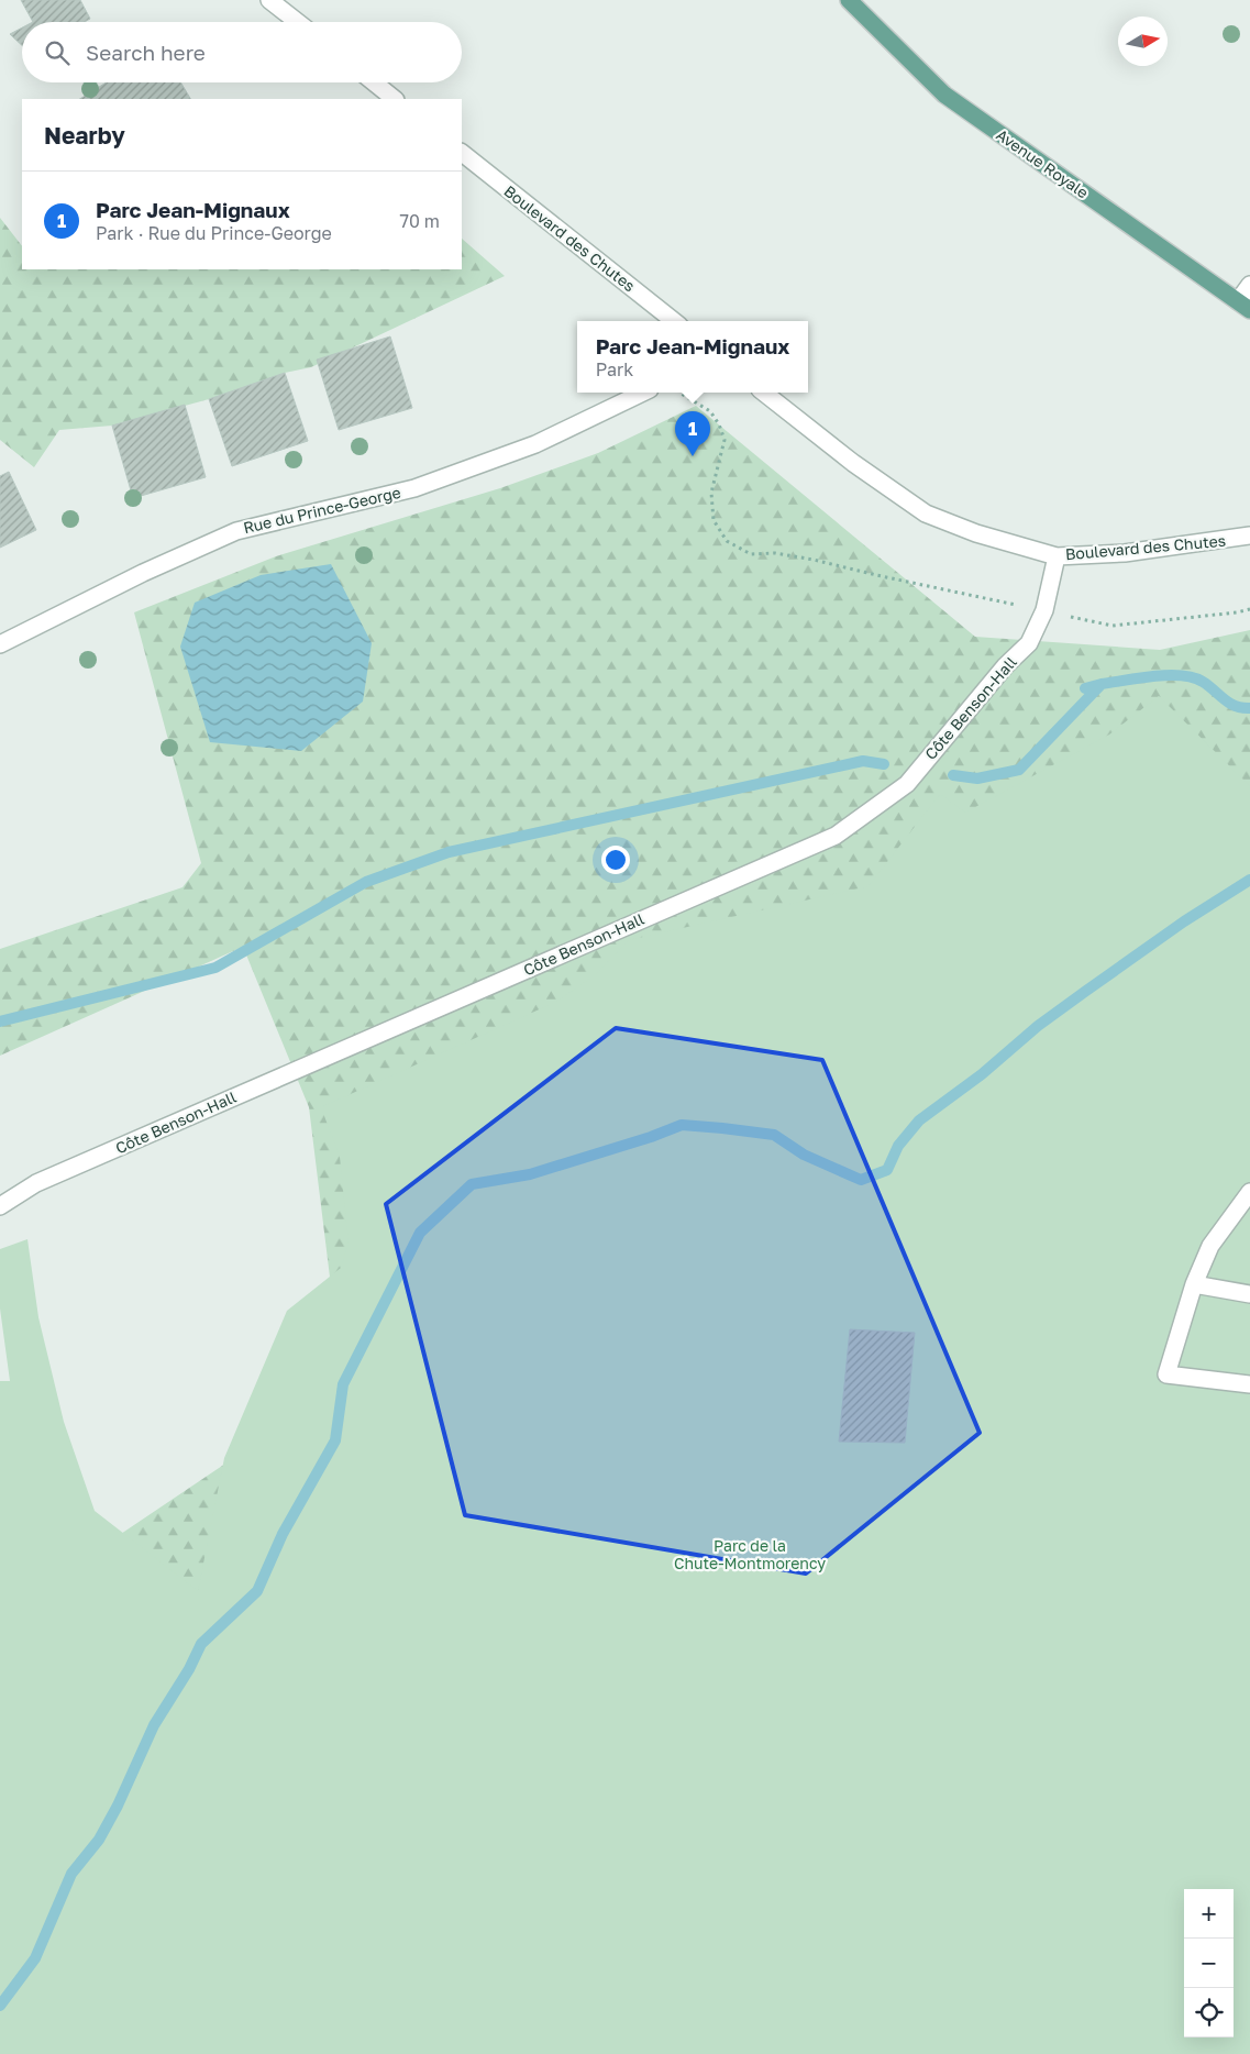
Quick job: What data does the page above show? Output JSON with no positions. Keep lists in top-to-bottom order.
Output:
{
  "streets": {
    "main road": ["Avenue Royale"],
    "street": ["Boulevard des Chutes", "Rue du Prince-George", "Côte Benson-Hall"]
  },
  "crossings": [
    ["Boulevard des Chutes", "Côte Benson-Hall"]
  ],
  "parks": ["Parc de la Chute-Montmorency"],
  "north": "right",
  "page": {
    "search": "Search here",
    "heading": "Nearby",
    "list": [
      {
        "mark": "1",
        "name": "Parc Jean-Mignaux",
        "note": "Park · Rue du Prince-George",
        "value": "70 m"
      }
    ],
    "popup": ["Parc Jean-Mignaux", "Park"],
    "pins": "1",
    "map_buttons": ["+", "−"]
  }
}
